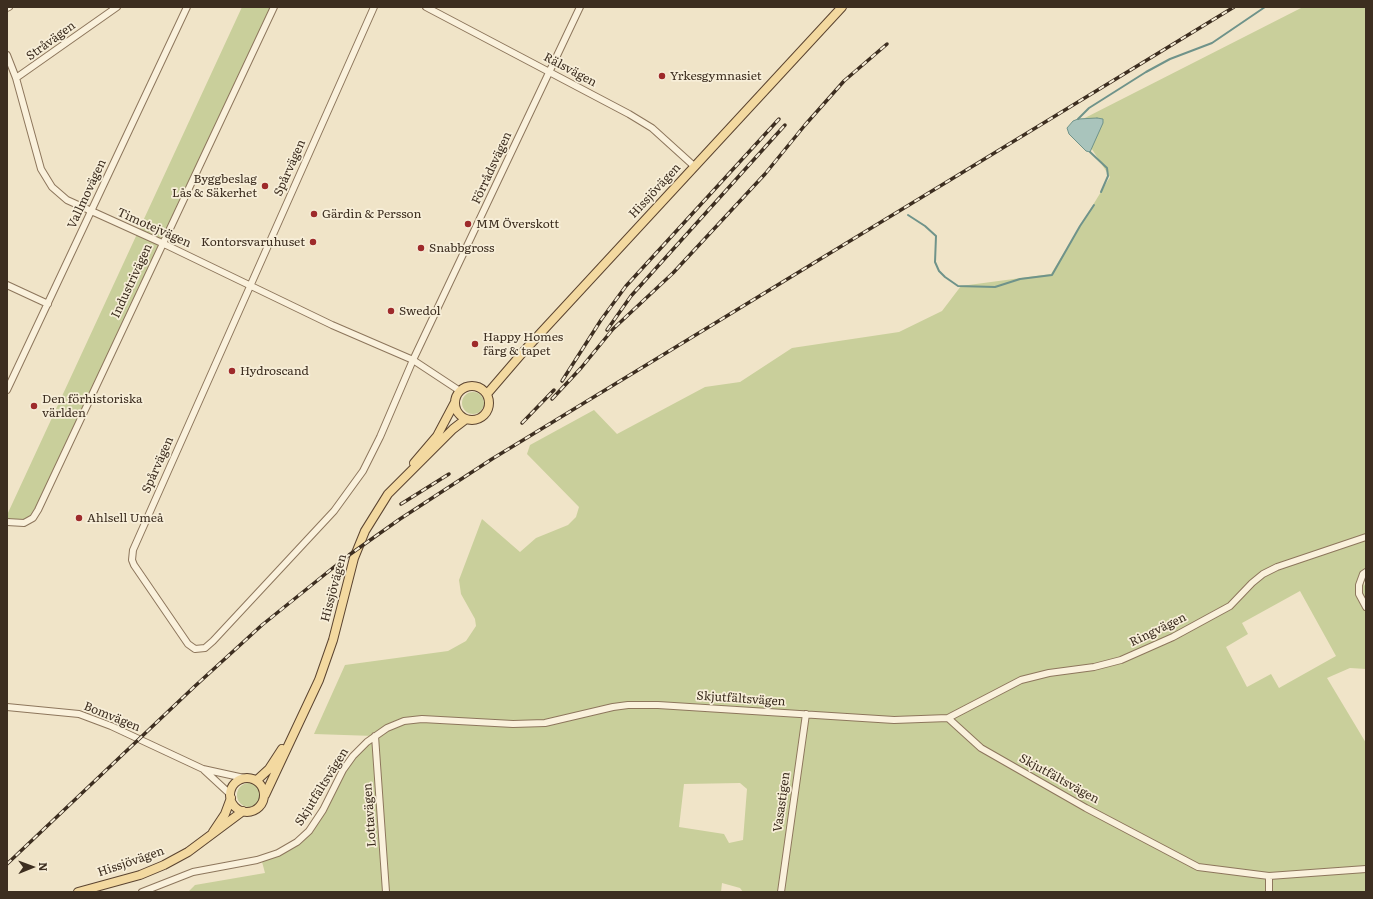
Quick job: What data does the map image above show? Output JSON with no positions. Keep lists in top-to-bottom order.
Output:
{
  "streets": {
    "main road": ["Hissjövägen"],
    "street": [
      "Stråvägen",
      "Rälsvägen",
      "Spårvägen",
      "Förrådsvägen",
      "Vallmovägen",
      "Timotejvägen",
      "Industrivägen",
      "Ringvägen",
      "Skjutfältsvägen",
      "Bomvägen",
      "Vasastigen",
      "Lottavägen"
    ]
  },
  "crossings": [
    ["Stråvägen", "Timotejvägen"],
    ["Rälsvägen", "Förrådsvägen"],
    ["Rälsvägen", "Hissjövägen"],
    ["Spårvägen", "Förrådsvägen"],
    ["Spårvägen", "Timotejvägen"],
    ["Förrådsvägen", "Timotejvägen"],
    ["Hissjövägen", "Timotejvägen"],
    ["Hissjövägen", "Bomvägen"],
    ["Vallmovägen", "Timotejvägen"],
    ["Timotejvägen", "Industrivägen"],
    ["Ringvägen", "Skjutfältsvägen"],
    ["Skjutfältsvägen", "Vasastigen"],
    ["Skjutfältsvägen", "Lottavägen"]
  ],
  "places": [
    "Yrkesgymnasiet",
    "Byggbeslag Lås & Säkerhet",
    "Gärdin & Persson",
    "MM Överskott",
    "Kontorsvaruhuset",
    "Snabbgross",
    "Swedol",
    "Happy Homes färg & tapet",
    "Hydroscand",
    "Den förhistoriska världen",
    "Ahlsell Umeå"
  ],
  "north": "right"
}
